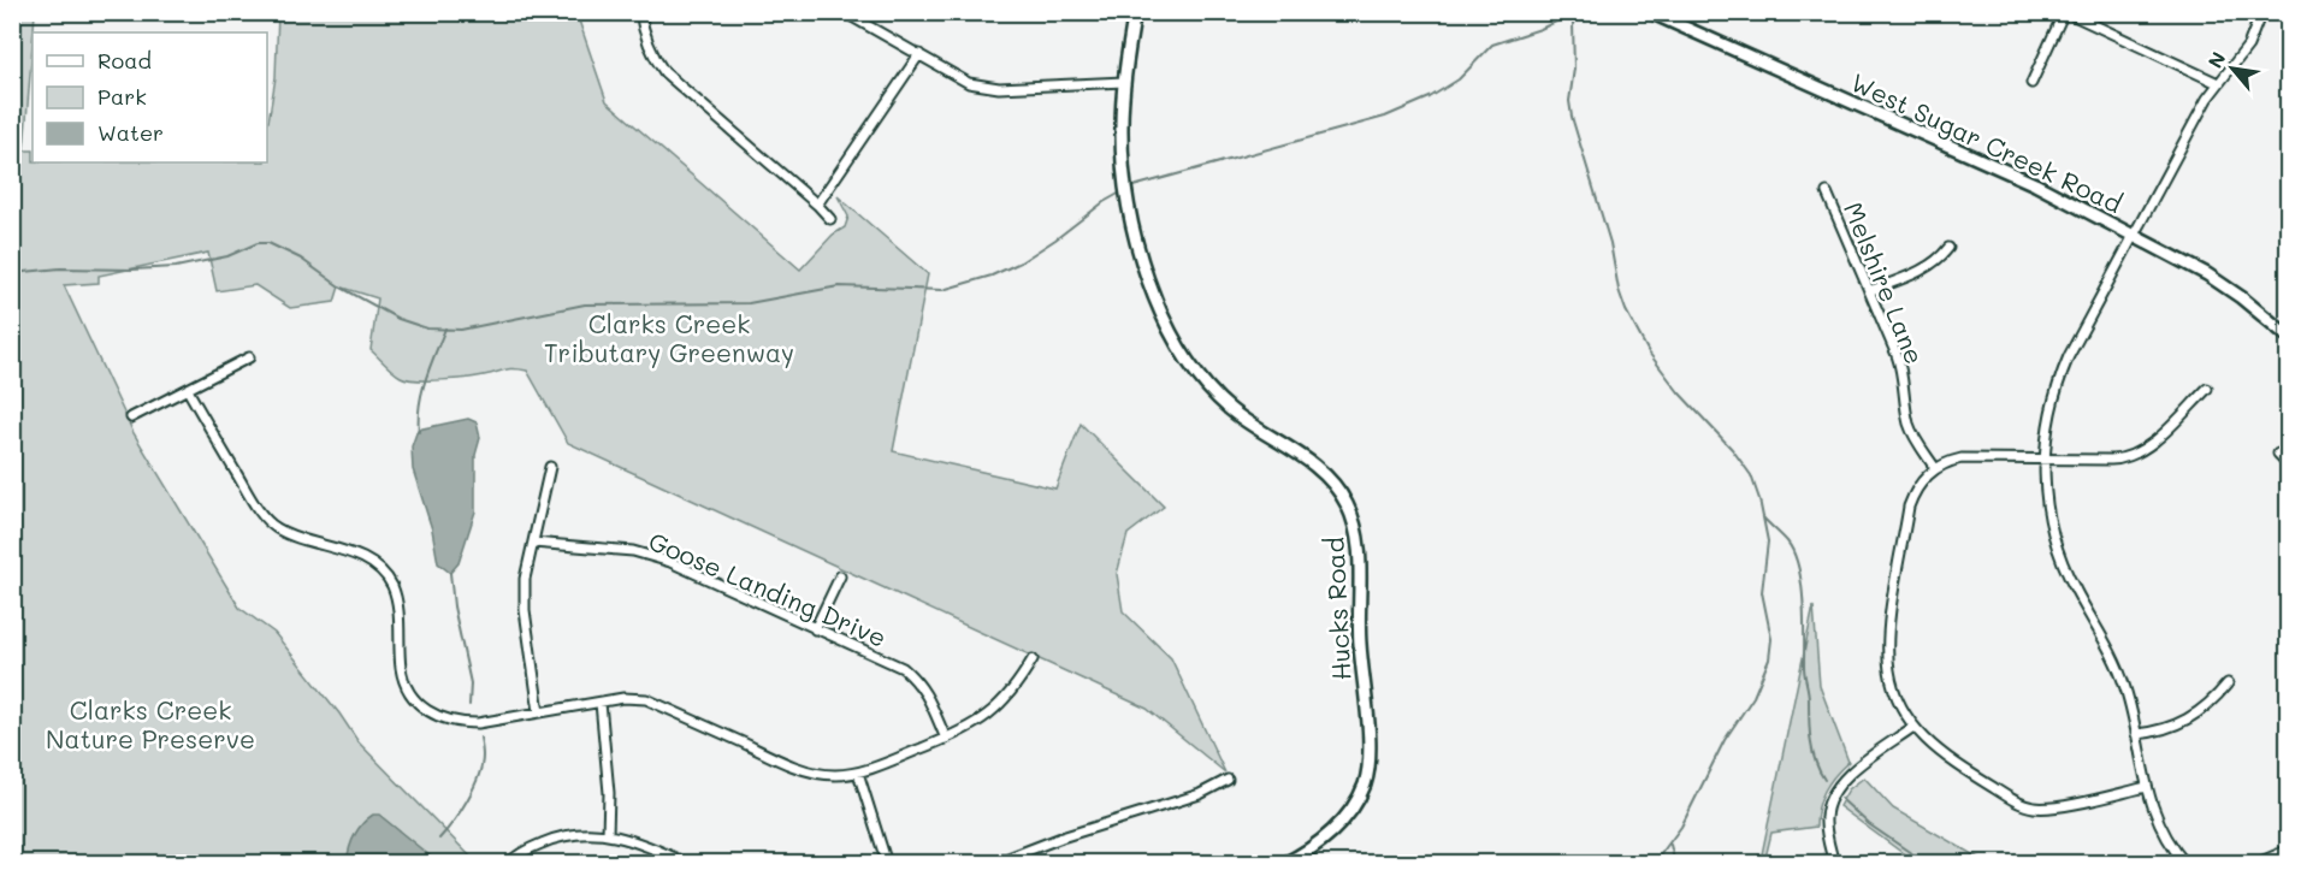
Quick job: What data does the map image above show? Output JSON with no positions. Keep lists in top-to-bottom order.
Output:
{
  "streets": {
    "main road": ["West Sugar Creek Road", "Hucks Road"],
    "street": ["Melshire Lane", "Goose Landing Drive"]
  },
  "parks": ["Clarks Creek Tributary Greenway", "Clarks Creek Nature Preserve"],
  "legend": ["Road", "Park", "Water"],
  "north": "top left"
}
